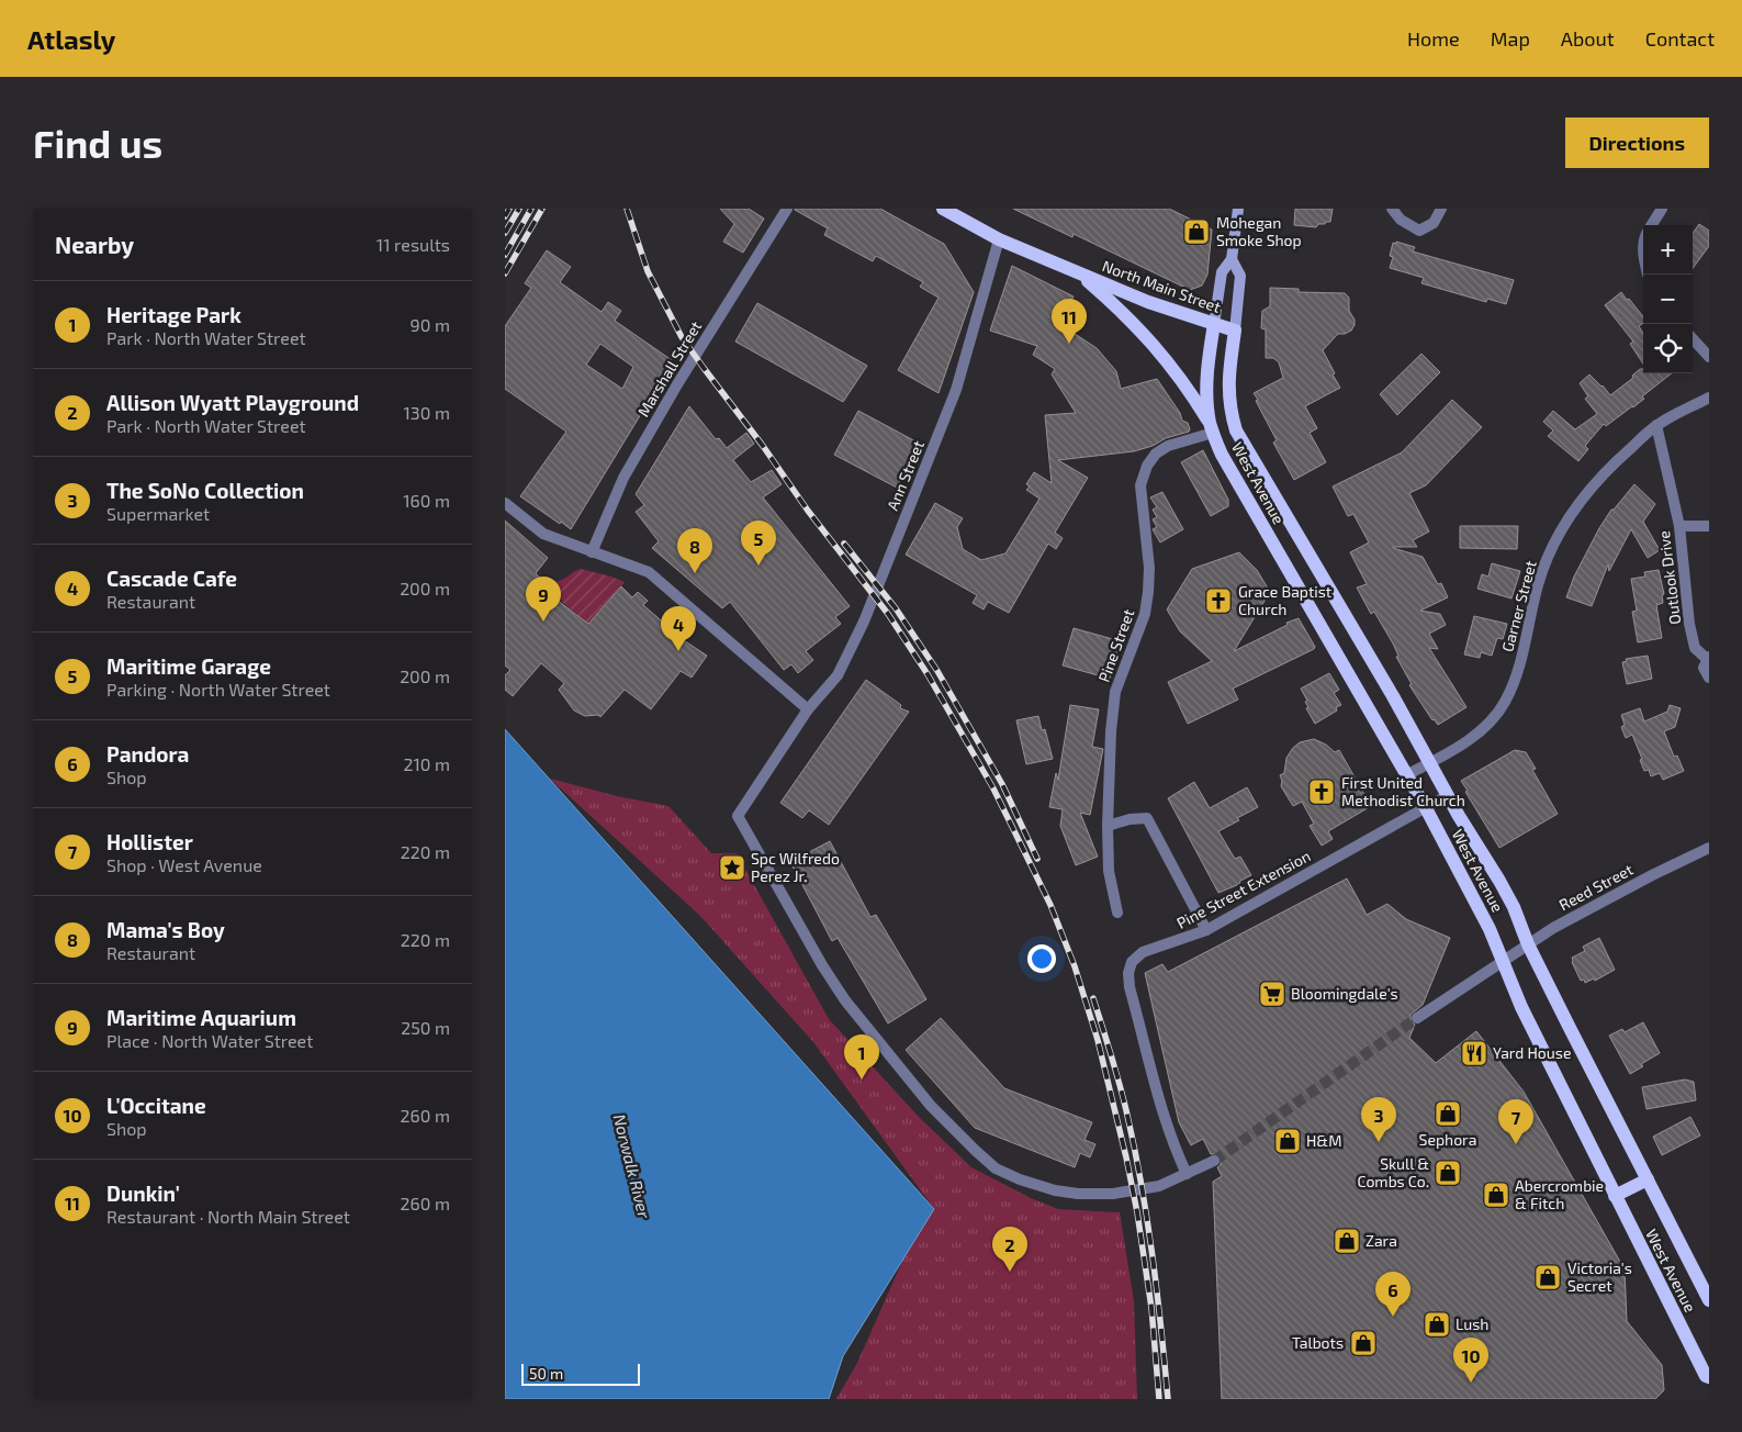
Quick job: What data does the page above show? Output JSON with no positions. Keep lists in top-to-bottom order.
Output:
{
  "streets": {
    "main road": ["North Main Street", "West Avenue"],
    "street": [
      "Marshall Street",
      "Ann Street",
      "Outlook Drive",
      "Garner Street",
      "Pine Street",
      "Reed Street",
      "Pine Street Extension"
    ]
  },
  "crossings": [
    ["North Main Street", "Ann Street"],
    ["North Main Street", "West Avenue"],
    ["North Main Street", "Pine Street"],
    ["Ann Street", "Pine Street Extension"],
    ["West Avenue", "Garner Street"],
    ["West Avenue", "Pine Street"],
    ["West Avenue", "Reed Street"],
    ["West Avenue", "Pine Street Extension"],
    ["Outlook Drive", "Garner Street"]
  ],
  "water": ["Norwalk River"],
  "places": {
    "shop": [
      "Mohegan Smoke Shop",
      "Sephora",
      "H&M",
      "Skull & Combs Co.",
      "Abercrombie & Fitch",
      "Zara",
      "Victoria's Secret",
      "Lush",
      "Talbots"
    ],
    "church": ["Grace Baptist Church", "First United Methodist Church"],
    "place": ["Spc Wilfredo Perez Jr."],
    "supermarket": ["Bloomingdale's"],
    "restaurant": ["Yard House"]
  },
  "scale_bar": "50 m",
  "page": {
    "header": "Atlasly",
    "nav": [
      "Home",
      "Map",
      "About",
      "Contact"
    ],
    "buttons": "Directions",
    "title": "Find us",
    "heading": ["Nearby", "11 results"],
    "map_buttons": ["+", "−"],
    "list": [
      {
        "mark": "1",
        "name": "Heritage Park",
        "note": "Park · North Water Street",
        "value": "90 m"
      },
      {
        "mark": "2",
        "name": "Allison Wyatt Playground",
        "note": "Park · North Water Street",
        "value": "130 m"
      },
      {
        "mark": "3",
        "name": "The SoNo Collection",
        "note": "Supermarket",
        "value": "160 m"
      },
      {
        "mark": "4",
        "name": "Cascade Cafe",
        "note": "Restaurant",
        "value": "200 m"
      },
      {
        "mark": "5",
        "name": "Maritime Garage",
        "note": "Parking · North Water Street",
        "value": "200 m"
      },
      {
        "mark": "6",
        "name": "Pandora",
        "note": "Shop",
        "value": "210 m"
      },
      {
        "mark": "7",
        "name": "Hollister",
        "note": "Shop · West Avenue",
        "value": "220 m"
      },
      {
        "mark": "8",
        "name": "Mama's Boy",
        "note": "Restaurant",
        "value": "220 m"
      },
      {
        "mark": "9",
        "name": "Maritime Aquarium",
        "note": "Place · North Water Street",
        "value": "250 m"
      },
      {
        "mark": "10",
        "name": "L'Occitane",
        "note": "Shop",
        "value": "260 m"
      },
      {
        "mark": "11",
        "name": "Dunkin'",
        "note": "Restaurant · North Main Street",
        "value": "260 m"
      }
    ],
    "pins": [
      "11",
      "5",
      "8",
      "9",
      "4",
      "1",
      "3",
      "7",
      "2",
      "6",
      "10"
    ],
    "scale": "50 m"
  }
}
